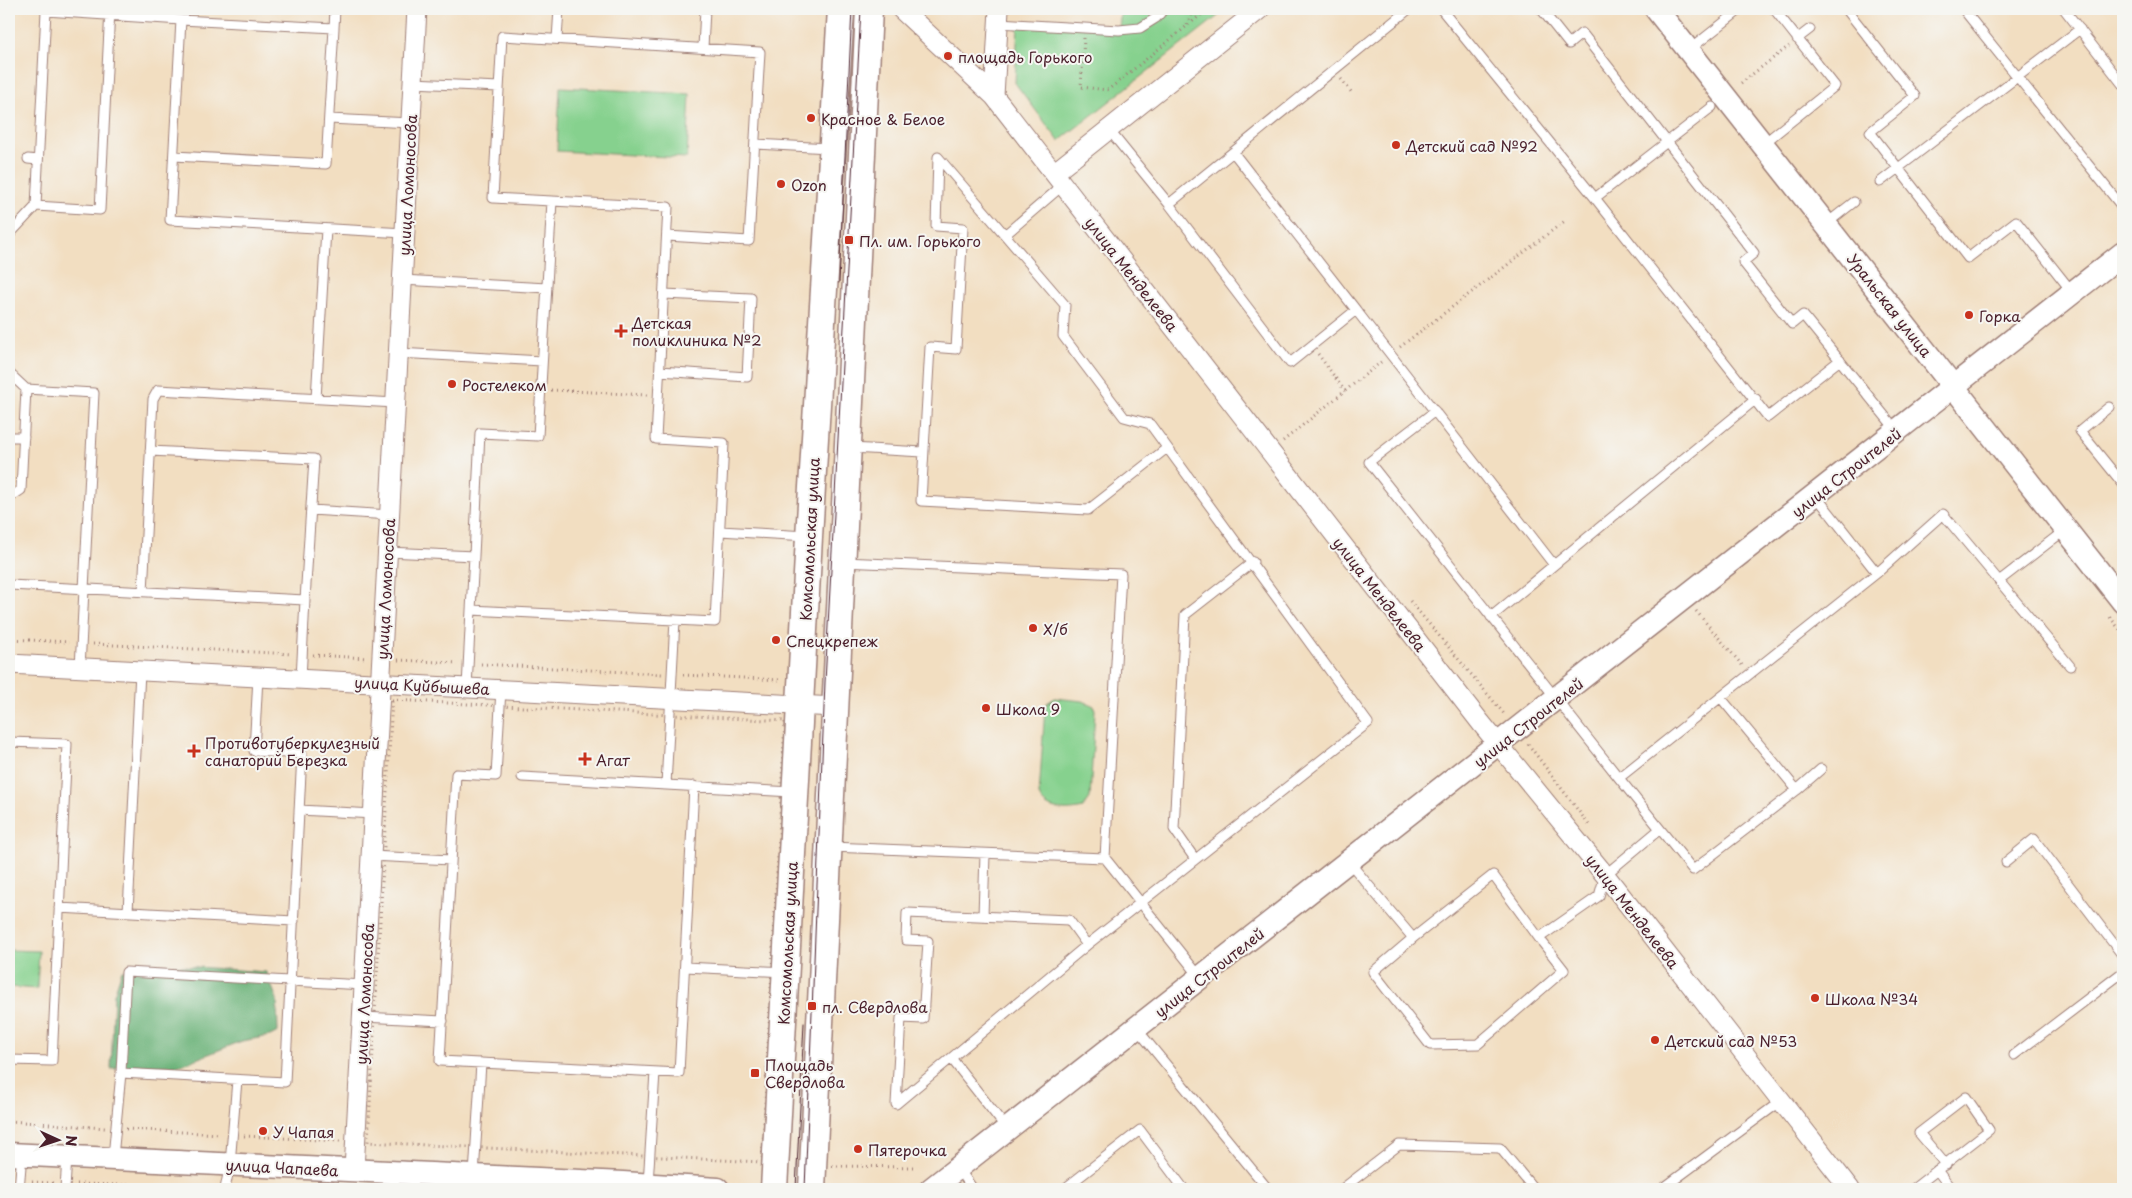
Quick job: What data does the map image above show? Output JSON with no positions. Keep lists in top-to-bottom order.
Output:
{
  "streets": {
    "main road": ["Комсомольская улица"],
    "street": [
      "улица Ломоносова",
      "улица Менделеева",
      "Уральская улица",
      "улица Строителей",
      "улица Куйбышева",
      "улица Чапаева"
    ]
  },
  "crossings": [
    ["улица Ломоносова", "улица Куйбышева"],
    ["улица Ломоносова", "улица Чапаева"],
    ["улица Менделеева", "улица Строителей"],
    ["Уральская улица", "улица Строителей"],
    ["Комсомольская улица", "улица Куйбышева"]
  ],
  "places": {
    "other": [
      "площадь Горького",
      "Красное & Белое",
      "Детский сад №92",
      "Ozon",
      "Горка",
      "Ростелеком",
      "Х/б",
      "Спецкрепеж",
      "Школа 9",
      "Школа №34",
      "Детский сад №53",
      "У Чапая",
      "Пятерочка"
    ],
    "transit": ["Пл. им. Горького", "пл. Свердлова", "Площадь Свердлова"],
    "health": ["Детская поликлиника №2", "Противотуберкулезный санаторий Березка", "Агат"]
  },
  "north": "right"
}
